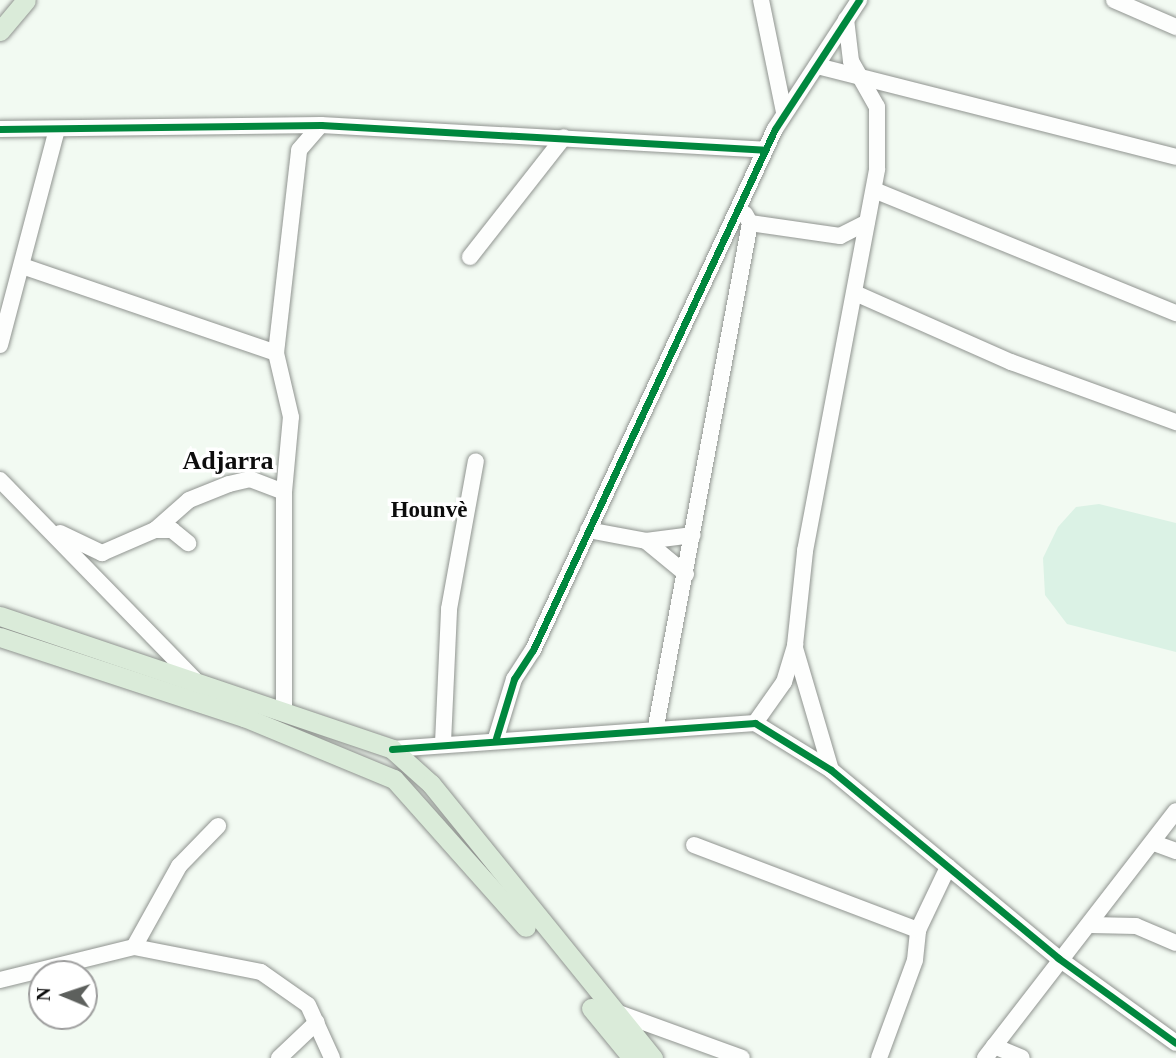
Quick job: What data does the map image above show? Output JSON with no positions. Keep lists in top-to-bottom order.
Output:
{
  "districts": ["Adjarra", "Hounvè"],
  "north": "left"
}
